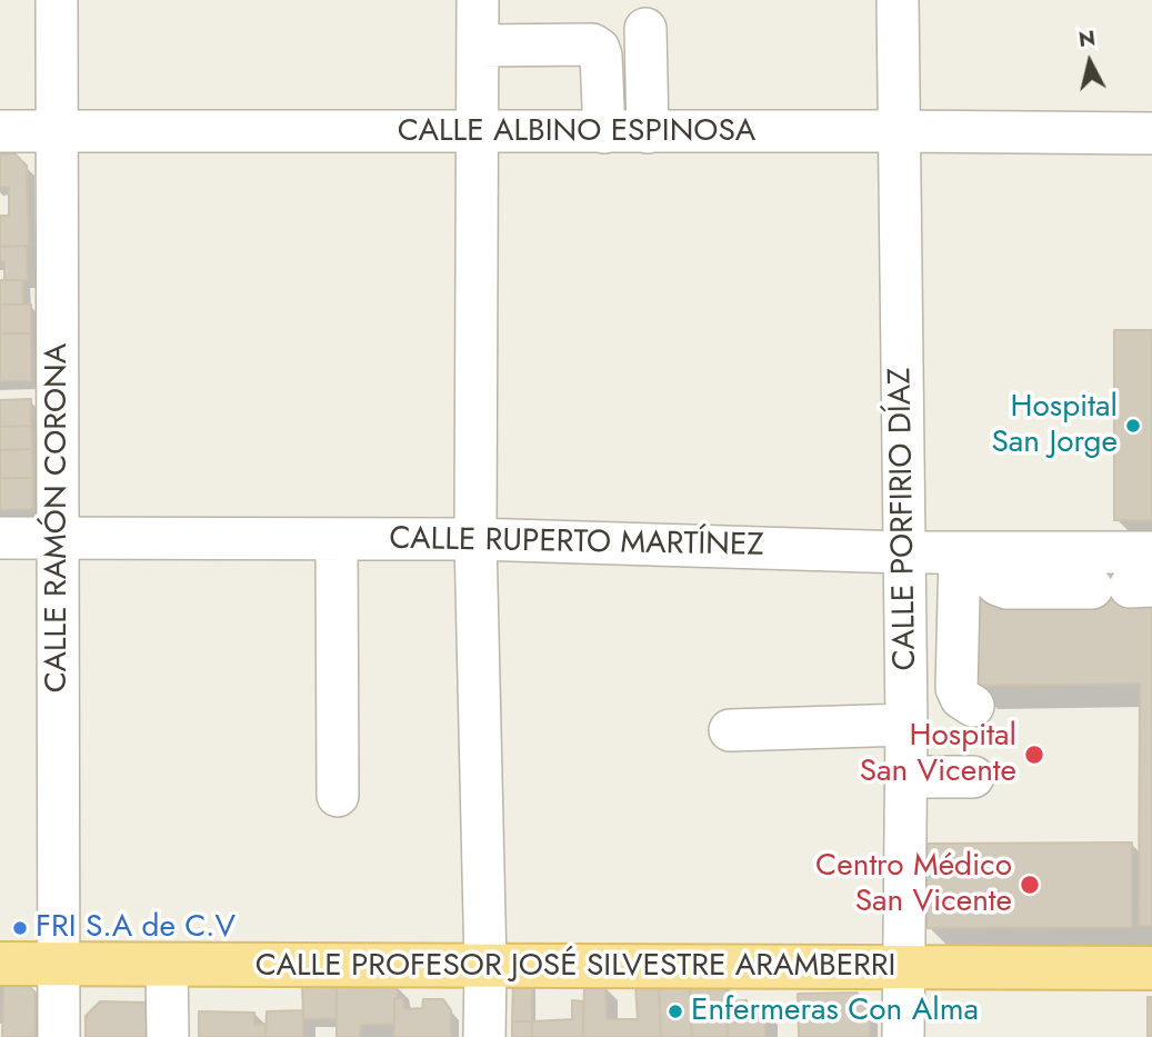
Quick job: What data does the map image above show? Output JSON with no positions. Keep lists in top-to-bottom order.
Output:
{
  "streets": {
    "main road": ["CALLE PROFESOR JOSÉ SILVESTRE ARAMBERRI"],
    "street": [
      "CALLE ALBINO ESPINOSA",
      "CALLE RAMÓN CORONA",
      "CALLE PORFIRIO DÍAZ",
      "CALLE RUPERTO MARTÍNEZ"
    ]
  },
  "crossings": [
    ["CALLE ALBINO ESPINOSA", "CALLE RAMÓN CORONA"],
    ["CALLE ALBINO ESPINOSA", "CALLE PORFIRIO DÍAZ"],
    ["CALLE RAMÓN CORONA", "CALLE RUPERTO MARTÍNEZ"],
    ["CALLE RAMÓN CORONA", "CALLE PROFESOR JOSÉ SILVESTRE ARAMBERRI"],
    ["CALLE PORFIRIO DÍAZ", "CALLE RUPERTO MARTÍNEZ"],
    ["CALLE PORFIRIO DÍAZ", "CALLE PROFESOR JOSÉ SILVESTRE ARAMBERRI"]
  ],
  "places": [
    "Hospital San Jorge",
    "Hospital San Vicente",
    "Centro Médico San Vicente",
    "FRI S.A de C.V",
    "Enfermeras Con Alma"
  ],
  "north": "top"
}
